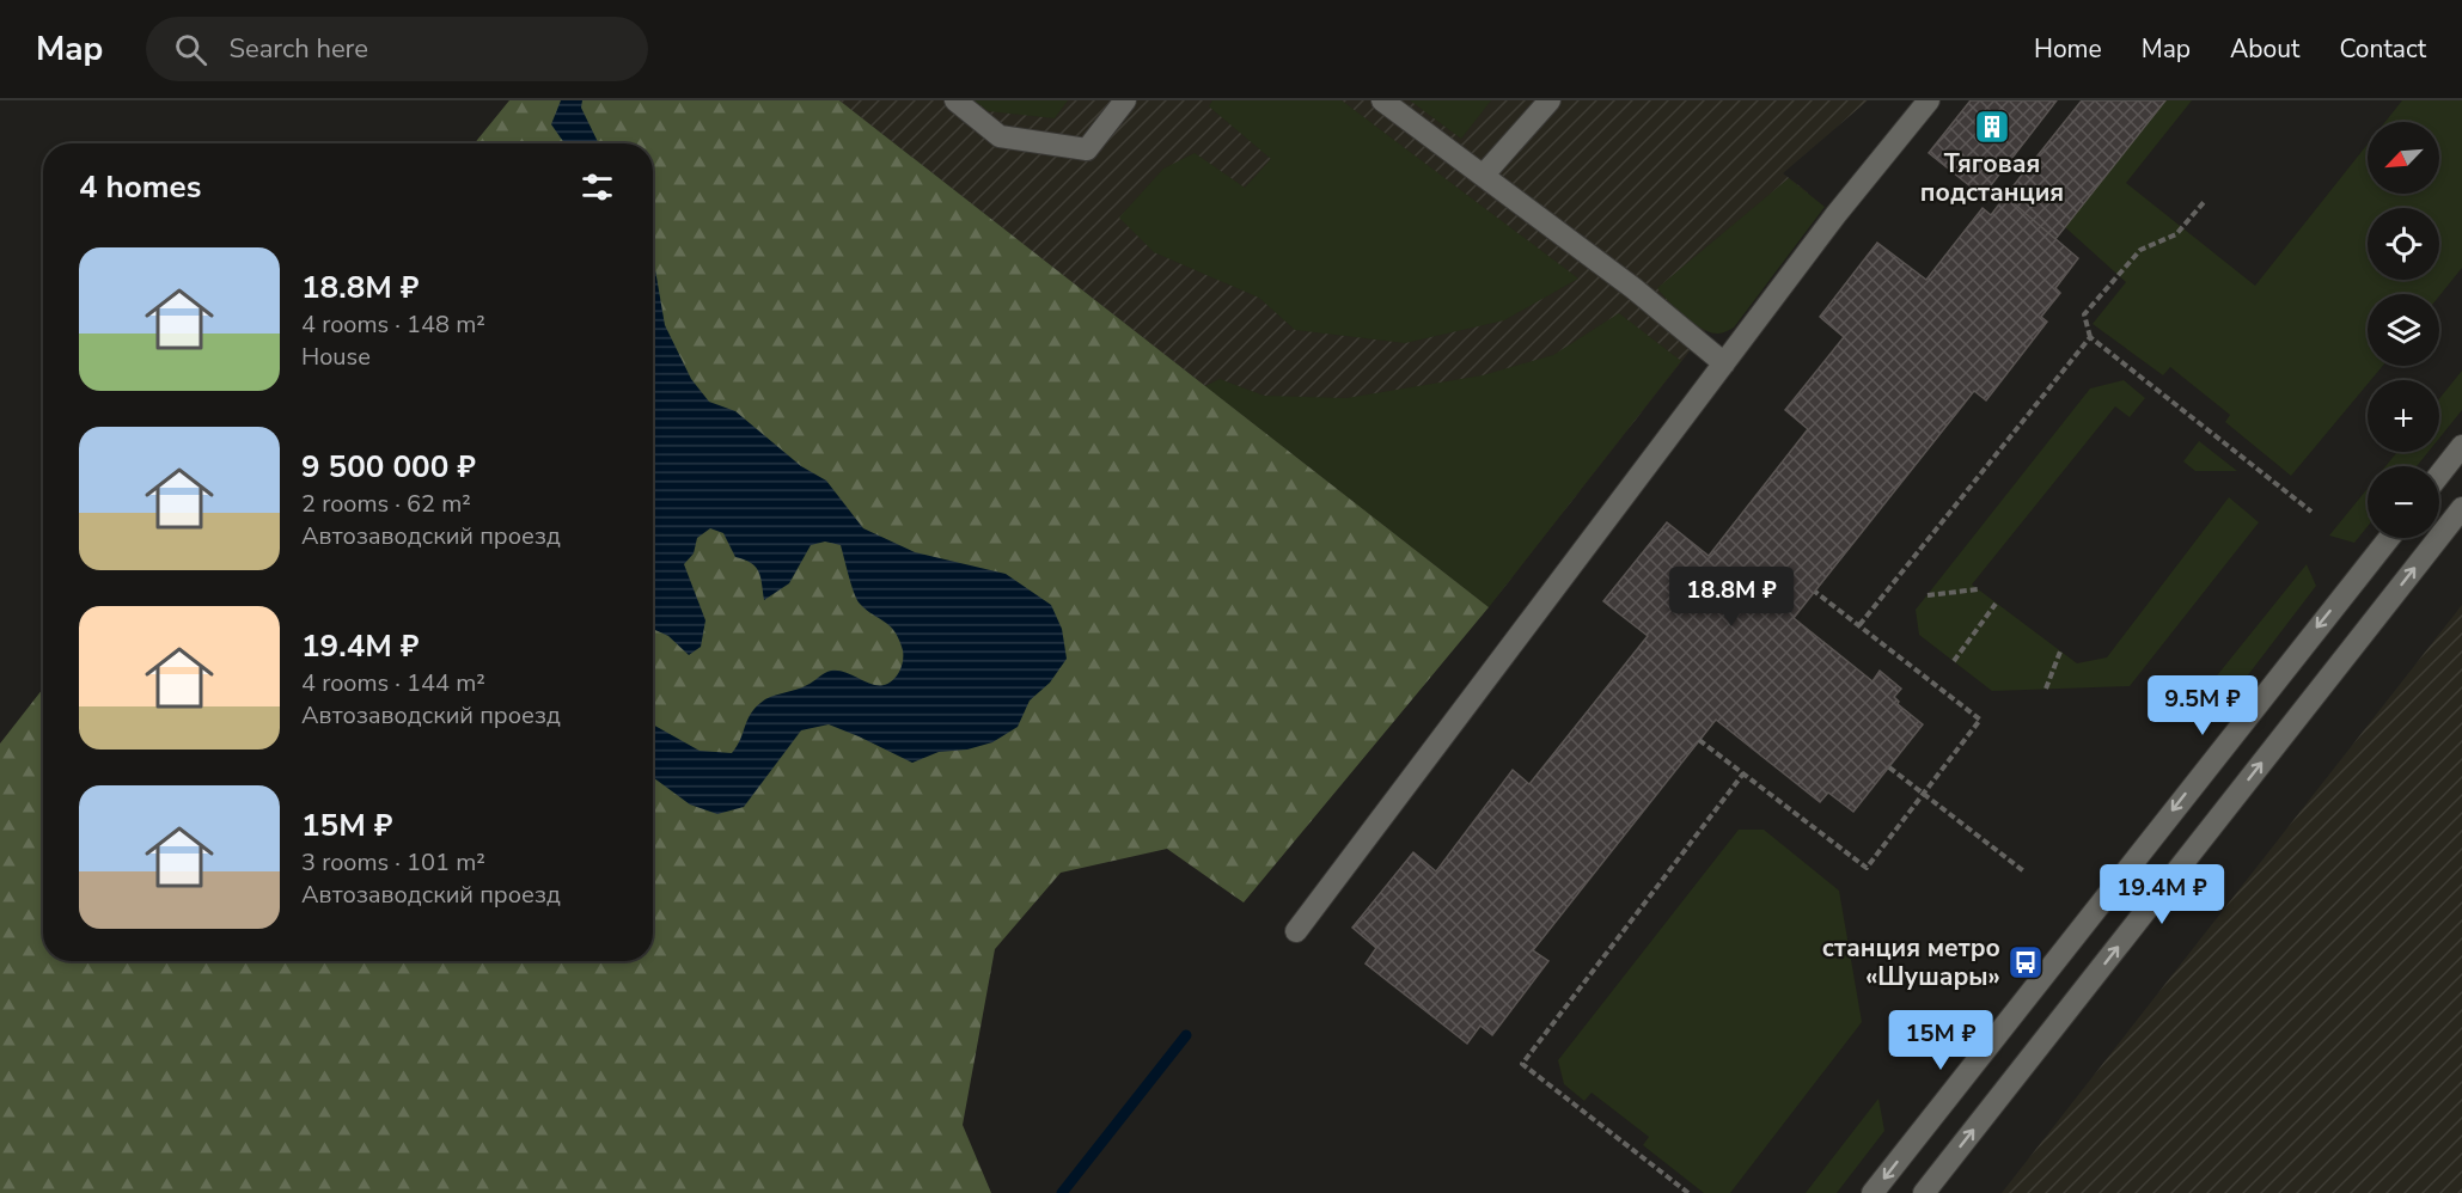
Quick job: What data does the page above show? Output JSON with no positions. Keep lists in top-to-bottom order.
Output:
{
  "places": {
    "building": ["Тяговая подстанция"],
    "bus stop": ["станция метро «Шушары»"]
  },
  "north": "bottom left",
  "page": {
    "header": "Map",
    "search": "Search here",
    "nav": [
      "Home",
      "Map",
      "About",
      "Contact"
    ],
    "map_buttons": ["+", "−"],
    "heading": "4 homes",
    "list": [
      {
        "name": "18.8M ₽",
        "note": "4 rooms · 148 m² · House"
      },
      {
        "name": "9 500 000 ₽",
        "note": "2 rooms · 62 m² · Автозаводский проезд"
      },
      {
        "name": "19.4M ₽",
        "note": "4 rooms · 144 m² · Автозаводский проезд"
      },
      {
        "name": "15M ₽",
        "note": "3 rooms · 101 m² · Автозаводский проезд"
      }
    ],
    "price": [
      "18.8M ₽",
      "9.5M ₽",
      "19.4M ₽",
      "15M ₽"
    ]
  }
}
